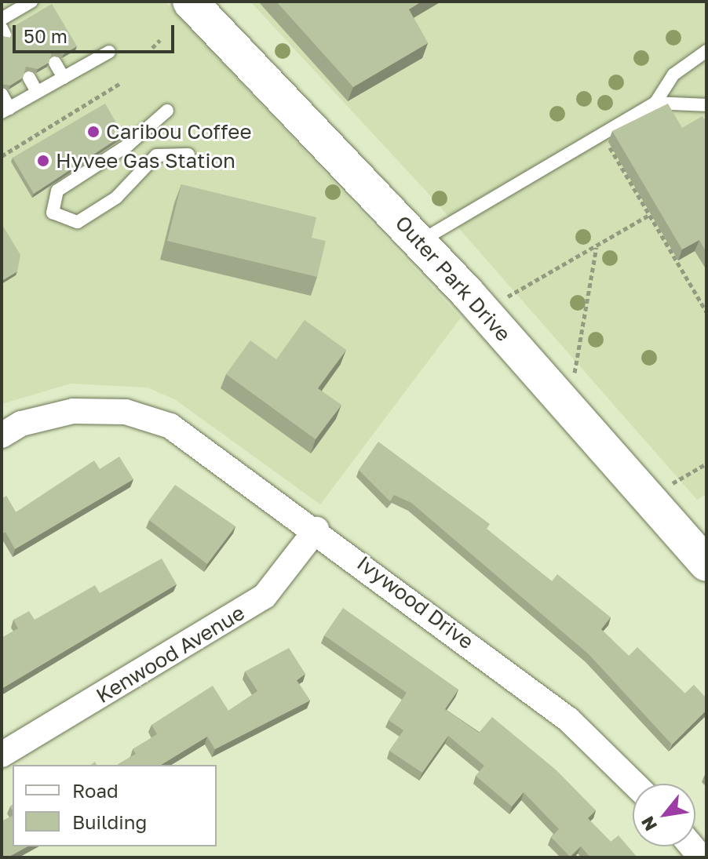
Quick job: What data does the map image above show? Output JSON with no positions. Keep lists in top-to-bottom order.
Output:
{
  "streets": {
    "street": ["Outer Park Drive", "Ivywood Drive", "Kenwood Avenue"]
  },
  "crossings": [
    ["Ivywood Drive", "Kenwood Avenue"]
  ],
  "places": ["Caribou Coffee", "Hyvee Gas Station"],
  "legend": ["Road", "Building"],
  "scale_bar": "50 m",
  "north": "bottom left"
}
